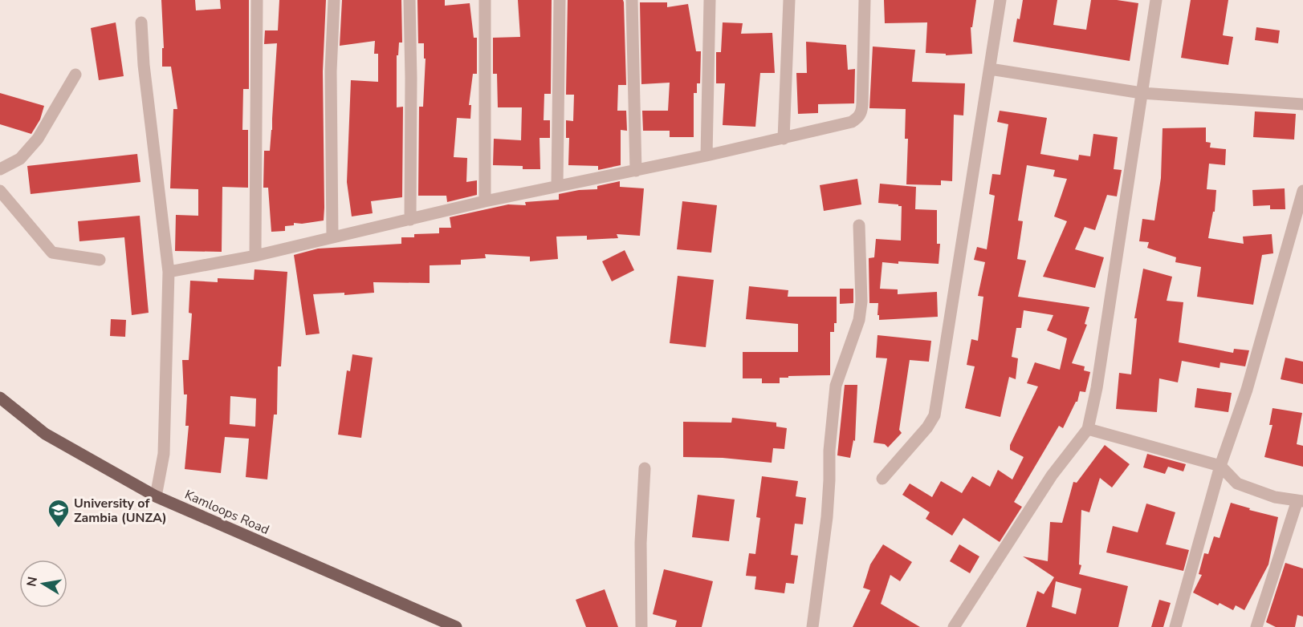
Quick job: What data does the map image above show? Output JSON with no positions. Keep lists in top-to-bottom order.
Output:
{
  "streets": {
    "main road": ["Kamloops Road"]
  },
  "places": {
    "school or university": ["University of Zambia (UNZA)"]
  },
  "north": "left"
}
